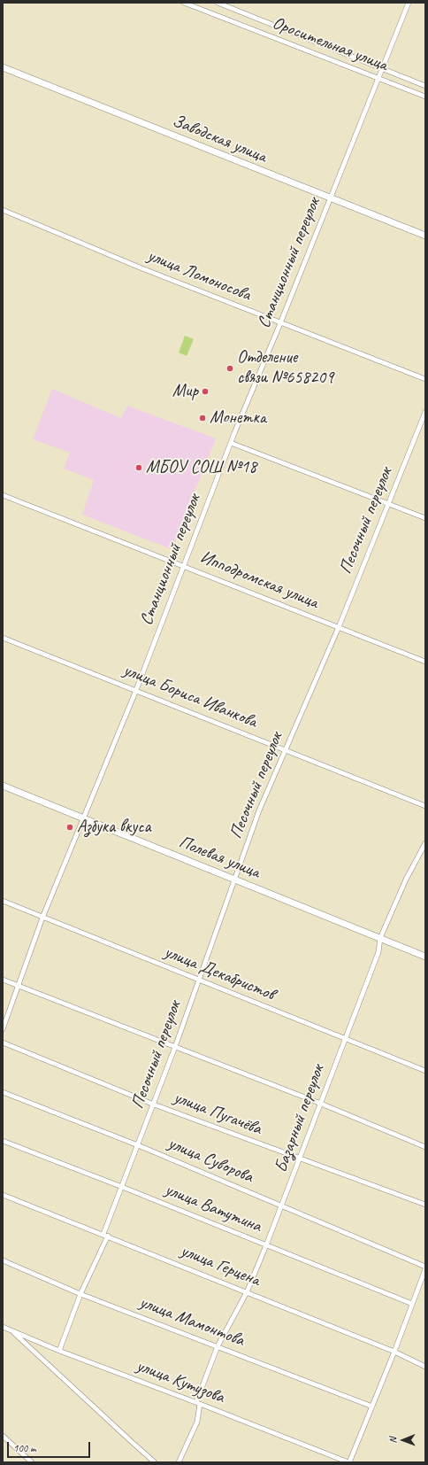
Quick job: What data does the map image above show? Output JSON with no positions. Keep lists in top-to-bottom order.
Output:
{
  "streets": {
    "street": [
      "Оросительная улица",
      "Заводская улица",
      "Станционный переулок",
      "улица Ломоносова",
      "Песочный переулок",
      "Ипподромская улица",
      "улица Бориса Иванкова",
      "Полевая улица",
      "улица Декабристов",
      "улица Пугачёва",
      "Базарный переулок",
      "улица Суворова",
      "улица Ватутина",
      "улица Герцена",
      "улица Мамонтова",
      "улица Кутузова"
    ]
  },
  "crossings": [
    ["Оросительная улица", "Станционный переулок"],
    ["Заводская улица", "Станционный переулок"],
    ["Станционный переулок", "улица Ломоносова"],
    ["Станционный переулок", "Ипподромская улица"],
    ["Станционный переулок", "улица Бориса Иванкова"],
    ["Станционный переулок", "Полевая улица"],
    ["Станционный переулок", "улица Декабристов"],
    ["Песочный переулок", "Ипподромская улица"],
    ["Песочный переулок", "улица Бориса Иванкова"],
    ["Песочный переулок", "Полевая улица"],
    ["Песочный переулок", "улица Декабристов"],
    ["Песочный переулок", "улица Пугачёва"],
    ["Песочный переулок", "улица Суворова"],
    ["Песочный переулок", "улица Ватутина"],
    ["Песочный переулок", "улица Герцена"],
    ["Песочный переулок", "улица Мамонтова"],
    ["Песочный переулок", "улица Кутузова"],
    ["Полевая улица", "Базарный переулок"],
    ["улица Декабристов", "Базарный переулок"],
    ["улица Пугачёва", "Базарный переулок"],
    ["Базарный переулок", "улица Суворова"],
    ["Базарный переулок", "улица Ватутина"],
    ["Базарный переулок", "улица Герцена"],
    ["Базарный переулок", "улица Мамонтова"],
    ["Базарный переулок", "улица Кутузова"]
  ],
  "places": [
    "Отделение связи №658209",
    "Мир",
    "Монетка",
    "МБОУ СОШ №18",
    "Азбука вкуса"
  ],
  "scale_bar": "100 m",
  "north": "left"
}
